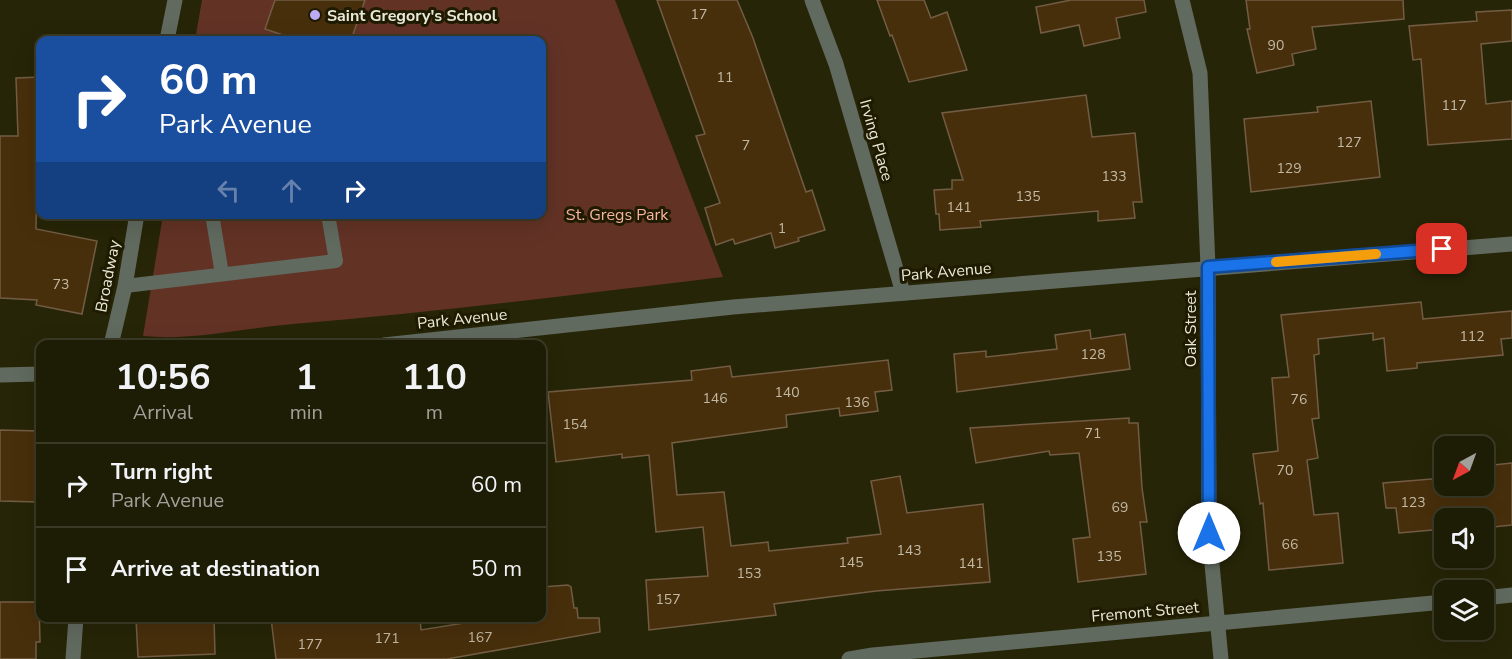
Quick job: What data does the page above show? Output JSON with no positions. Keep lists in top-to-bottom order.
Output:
{
  "streets": {
    "street": [
      "Irving Place",
      "Park Avenue",
      "Broadway",
      "Oak Street",
      "Fremont Street"
    ]
  },
  "crossings": [
    ["Irving Place", "Park Avenue"],
    ["Park Avenue", "Oak Street"],
    ["Oak Street", "Fremont Street"]
  ],
  "parks": ["St. Gregs Park"],
  "places": ["Saint Gregory's School"],
  "house_numbers": [
    "17",
    "90",
    "11",
    "117",
    "127",
    "7",
    "129",
    "133",
    "135",
    "141",
    "1",
    "73",
    "112",
    "128",
    "140",
    "146",
    "76",
    "136",
    "154",
    "71",
    "70",
    "123",
    "69",
    "66",
    "143",
    "135",
    "145",
    "141",
    "153",
    "157",
    "167",
    "171",
    "177"
  ],
  "north": "bottom left",
  "page": {
    "turn": ["60 m", "Park Avenue"],
    "eta": [
      "10:56",
      "Arrival",
      "1",
      "min",
      "110",
      "m"
    ],
    "list": [
      {
        "name": "Turn right",
        "note": "Park Avenue",
        "value": "60 m"
      },
      {
        "name": "Arrive at destination",
        "value": "50 m"
      }
    ]
  }
}
